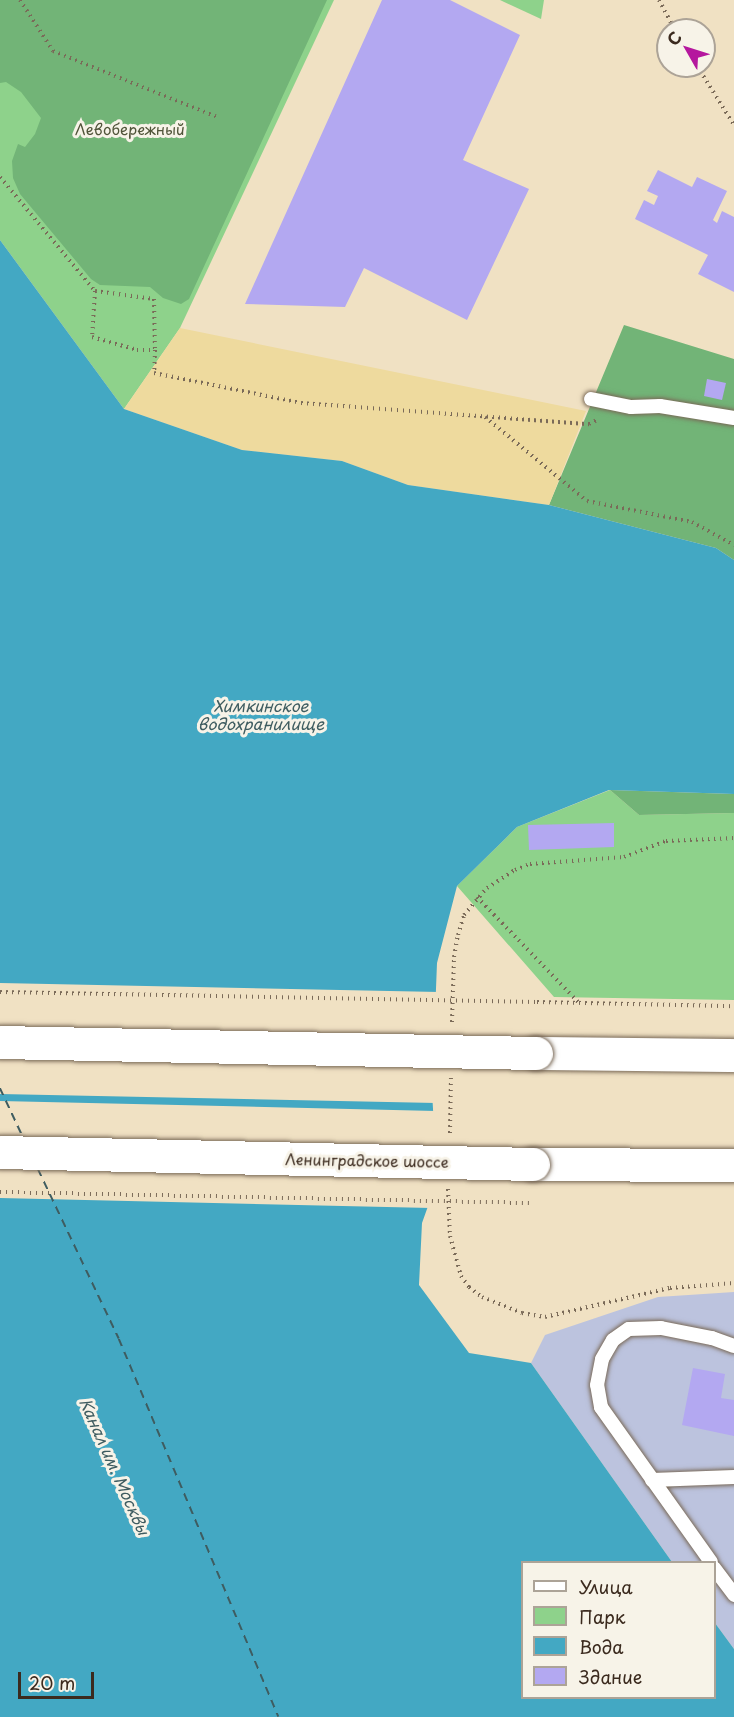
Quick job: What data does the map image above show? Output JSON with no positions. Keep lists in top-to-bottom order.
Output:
{
  "streets": {
    "main road": ["Ленинградское шоссе"]
  },
  "water": ["Химкинское водохранилище", "Канал им. Москвы"],
  "parks": ["Левобережный"],
  "legend": [
    "Улица",
    "Парк",
    "Вода",
    "Здание"
  ],
  "scale_bar": "20 m",
  "north": "top left"
}
